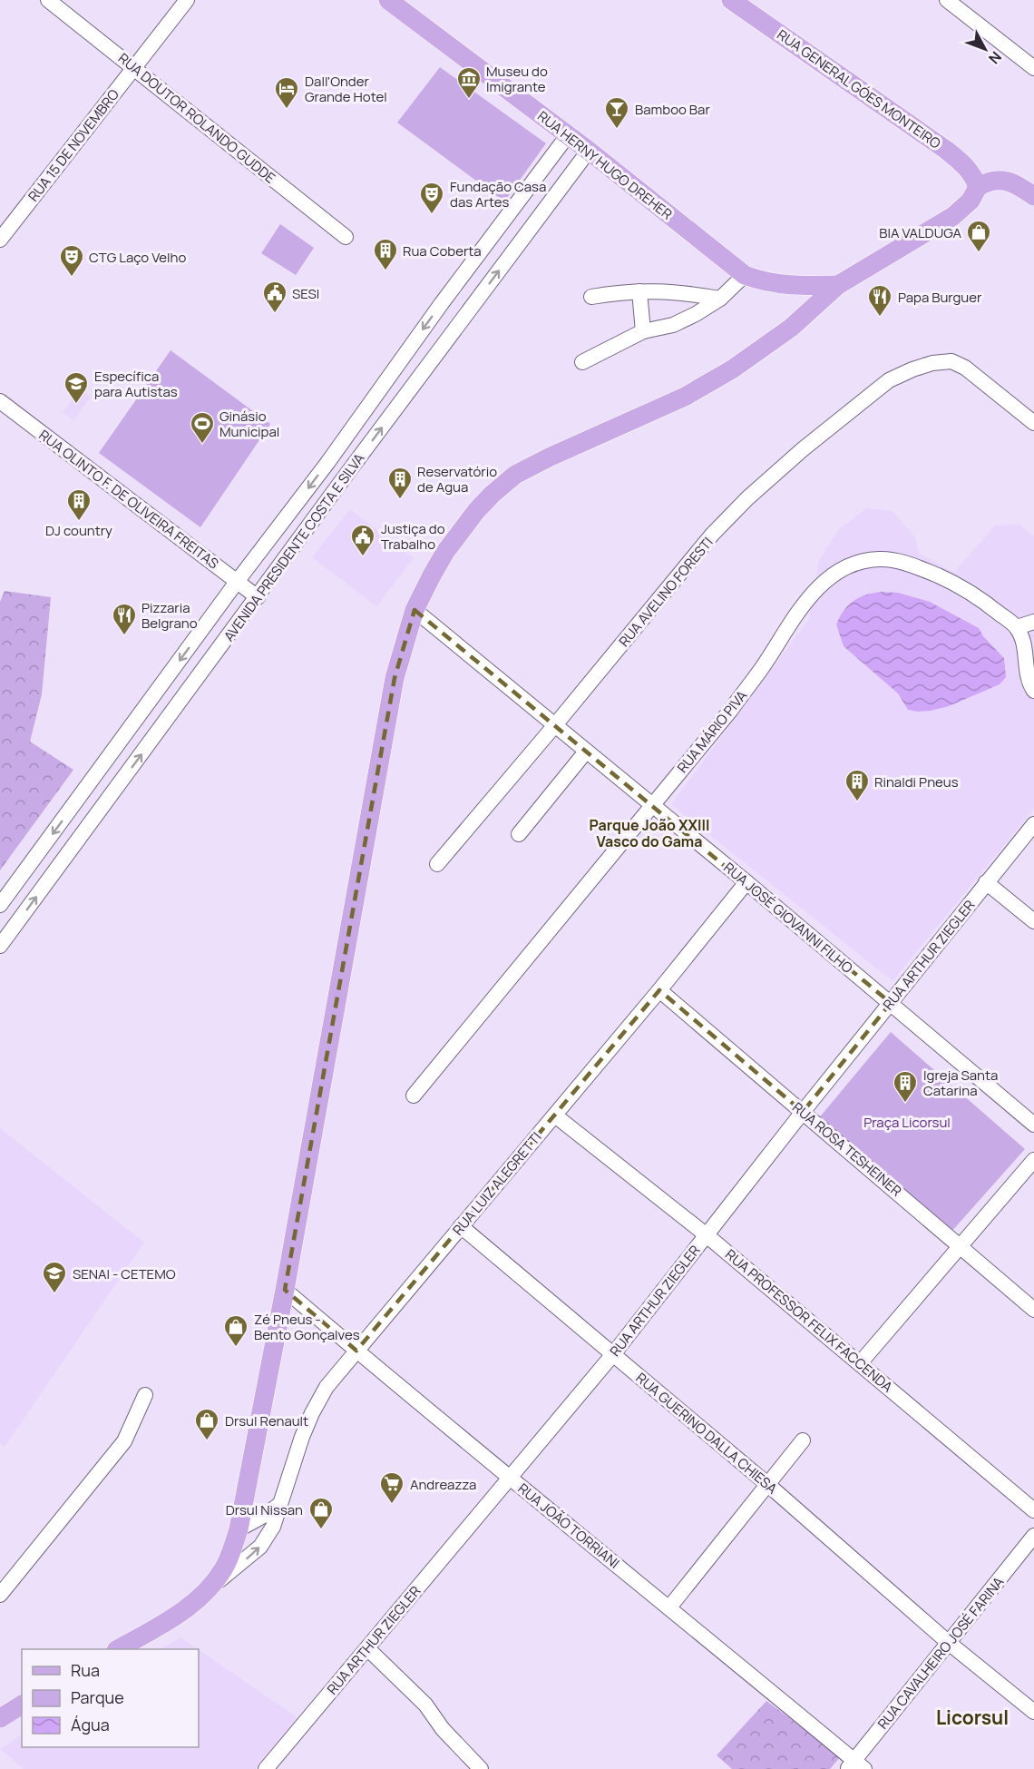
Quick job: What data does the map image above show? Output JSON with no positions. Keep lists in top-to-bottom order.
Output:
{
  "streets": {
    "main road": ["RUA GENERAL GÓES MONTEIRO", "RUA HERNY HUGO DREHER"],
    "street": [
      "RUA DOUTOR ROLANDO GUDDE",
      "RUA 15 DE NOVEMBRO",
      "RUA OLINTO F. DE OLIVEIRA FREITAS",
      "AVENIDA PRESIDENTE COSTA E SILVA",
      "RUA AVELINO FORESTI",
      "RUA MÁRIO PIVA",
      "RUA JOSÉ GIOVANNI FILHO",
      "RUA ARTHUR ZIEGLER",
      "RUA ROSA TESHEINER",
      "RUA LUIZ ALEGRETTI",
      "RUA PROFESSOR FELIX FACCENDA",
      "RUA GUERINO DALLA CHIESA",
      "RUA JOÃO TORRIANI",
      "RUA CAVALHEIRO JOSÉ FARINA"
    ]
  },
  "crossings": [
    ["RUA DOUTOR ROLANDO GUDDE", "RUA 15 DE NOVEMBRO"],
    ["RUA HERNY HUGO DREHER", "AVENIDA PRESIDENTE COSTA E SILVA"],
    ["RUA OLINTO F. DE OLIVEIRA FREITAS", "AVENIDA PRESIDENTE COSTA E SILVA"],
    ["RUA AVELINO FORESTI", "RUA JOSÉ GIOVANNI FILHO"],
    ["RUA MÁRIO PIVA", "RUA JOSÉ GIOVANNI FILHO"],
    ["RUA JOSÉ GIOVANNI FILHO", "RUA ARTHUR ZIEGLER"],
    ["RUA JOSÉ GIOVANNI FILHO", "RUA LUIZ ALEGRETTI"],
    ["RUA ARTHUR ZIEGLER", "RUA ROSA TESHEINER"],
    ["RUA ARTHUR ZIEGLER", "RUA PROFESSOR FELIX FACCENDA"],
    ["RUA ARTHUR ZIEGLER", "RUA GUERINO DALLA CHIESA"],
    ["RUA ARTHUR ZIEGLER", "RUA JOÃO TORRIANI"],
    ["RUA ROSA TESHEINER", "RUA LUIZ ALEGRETTI"],
    ["RUA LUIZ ALEGRETTI", "RUA PROFESSOR FELIX FACCENDA"],
    ["RUA LUIZ ALEGRETTI", "RUA GUERINO DALLA CHIESA"],
    ["RUA LUIZ ALEGRETTI", "RUA JOÃO TORRIANI"],
    ["RUA GUERINO DALLA CHIESA", "RUA CAVALHEIRO JOSÉ FARINA"],
    ["RUA JOÃO TORRIANI", "RUA CAVALHEIRO JOSÉ FARINA"]
  ],
  "districts": ["Parque João XXIII Vasco do Gama", "Licorsul"],
  "parks": ["Praça Licorsul"],
  "places": {
    "museum": ["Museu do Imigrante"],
    "hotel": ["Dall'Onder Grande Hotel"],
    "bar": ["Bamboo Bar"],
    "theatre": ["Fundação Casa das Artes", "CTG Laço Velho"],
    "shop": [
      "BIA VALDUGA",
      "Zé Pneus - Bento Gonçalves",
      "Drsul Renault",
      "Drsul Nissan"
    ],
    "building": [
      "Rua Coberta",
      "Reservatório de Agua",
      "DJ country",
      "Rinaldi Pneus",
      "Igreja Santa Catarina"
    ],
    "public building": ["SESI", "Justiça do Trabalho"],
    "restaurant": ["Papa Burguer", "Pizzaria Belgrano"],
    "school or university": ["Específica para Autistas", "SENAI - CETEMO"],
    "sports": ["Ginásio Municipal"],
    "supermarket": ["Andreazza"]
  },
  "legend": ["Rua", "Parque", "Água"],
  "north": "bottom right"
}
